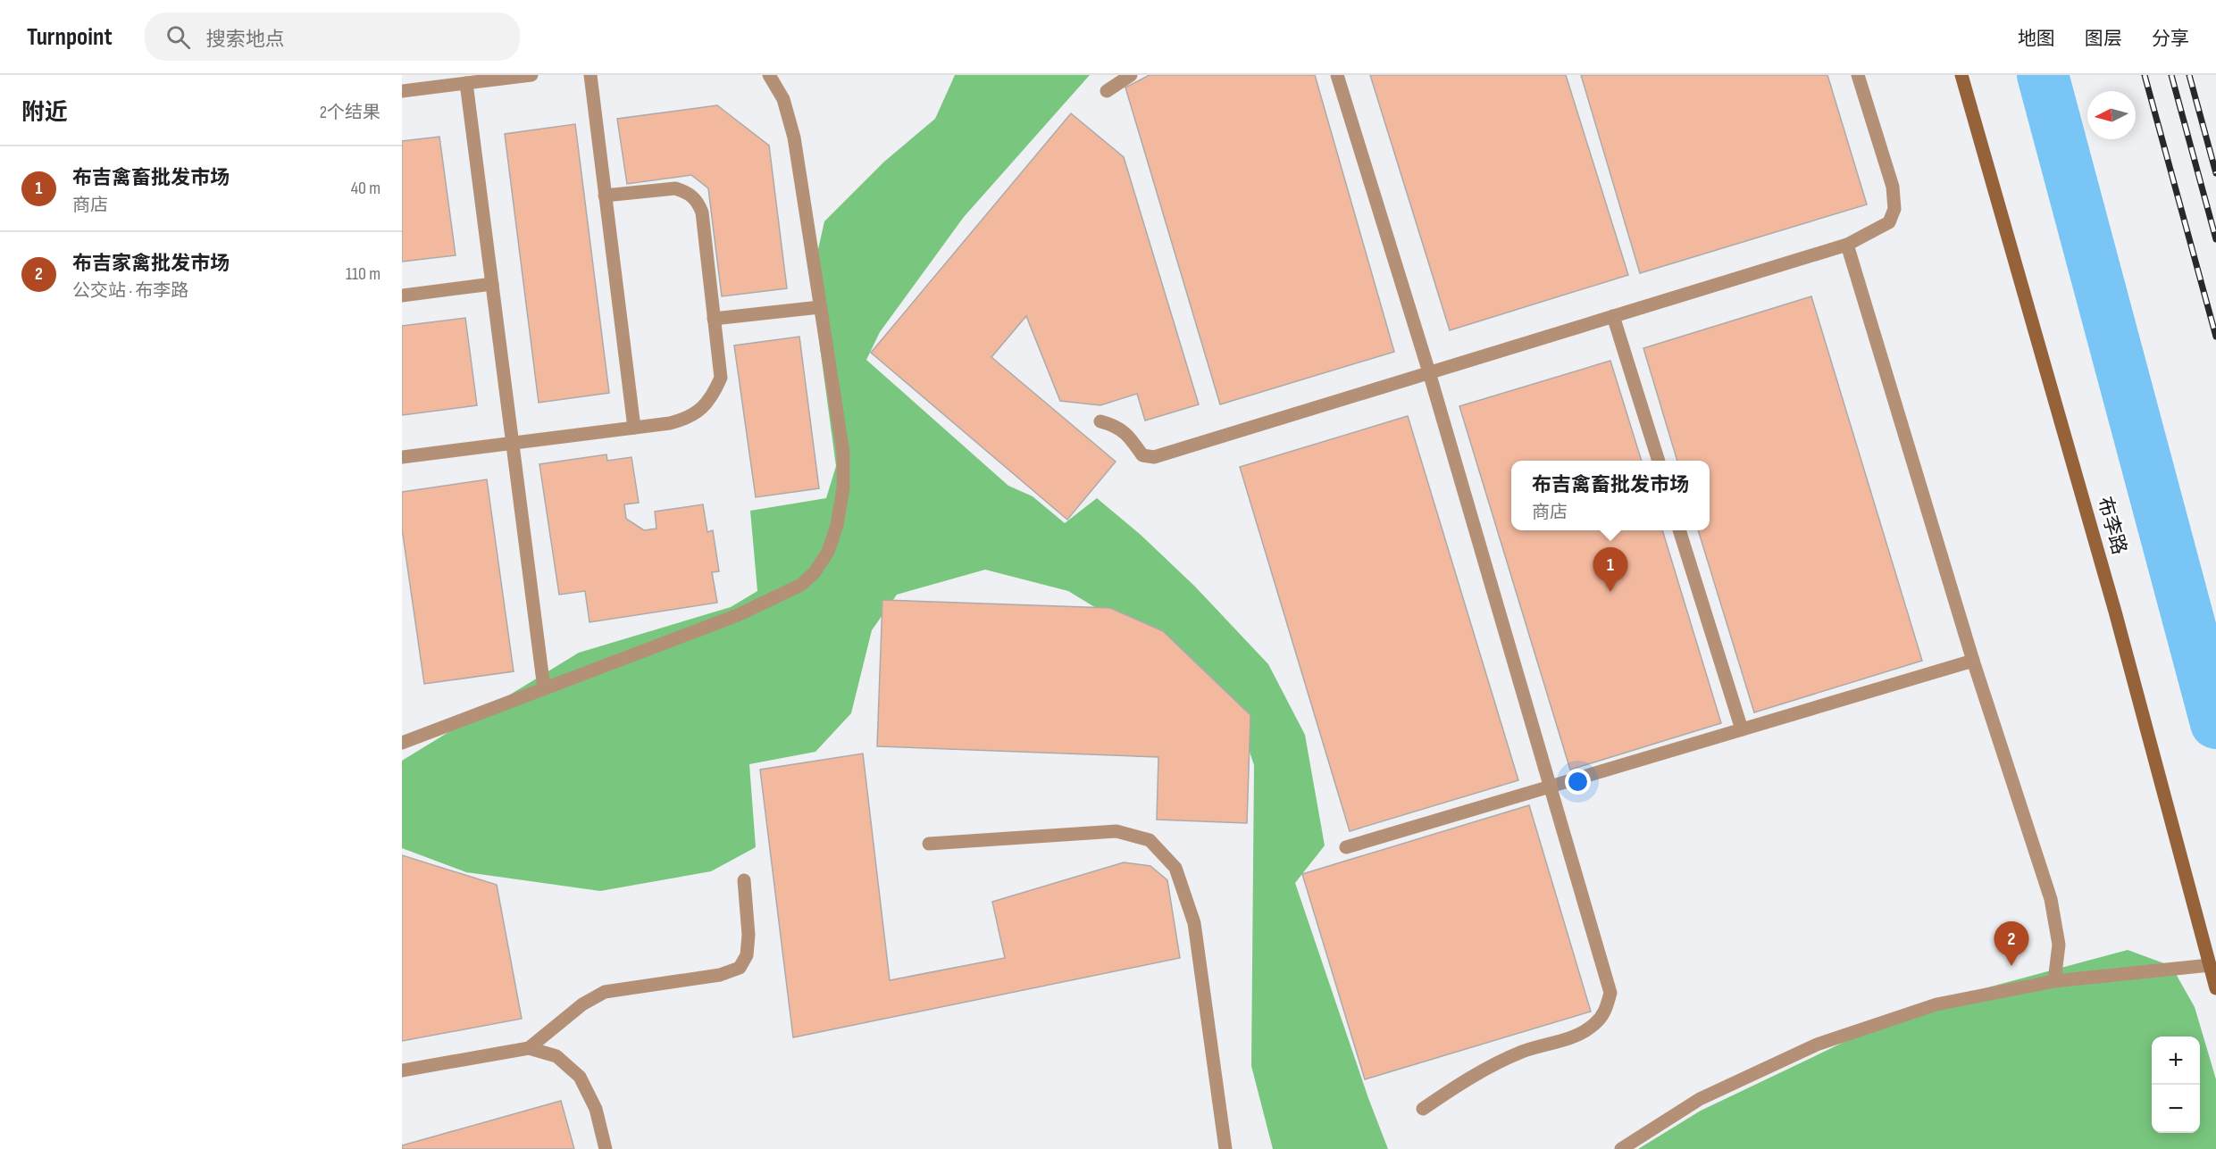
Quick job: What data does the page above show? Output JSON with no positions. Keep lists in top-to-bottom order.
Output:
{
  "streets": {
    "main road": ["布李路"]
  },
  "north": "left",
  "page": {
    "header": "Turnpoint",
    "search": "搜索地点",
    "nav": ["地图", "图层", "分享"],
    "heading": ["附近", "2个结果"],
    "list": [
      {
        "mark": "1",
        "name": "布吉禽畜批发市场",
        "note": "商店",
        "value": "40 m"
      },
      {
        "mark": "2",
        "name": "布吉家禽批发市场",
        "note": "公交站 · 布李路",
        "value": "110 m"
      }
    ],
    "popup": ["布吉禽畜批发市场", "商店"],
    "pins": ["1", "2"],
    "map_buttons": ["+", "−"]
  }
}
